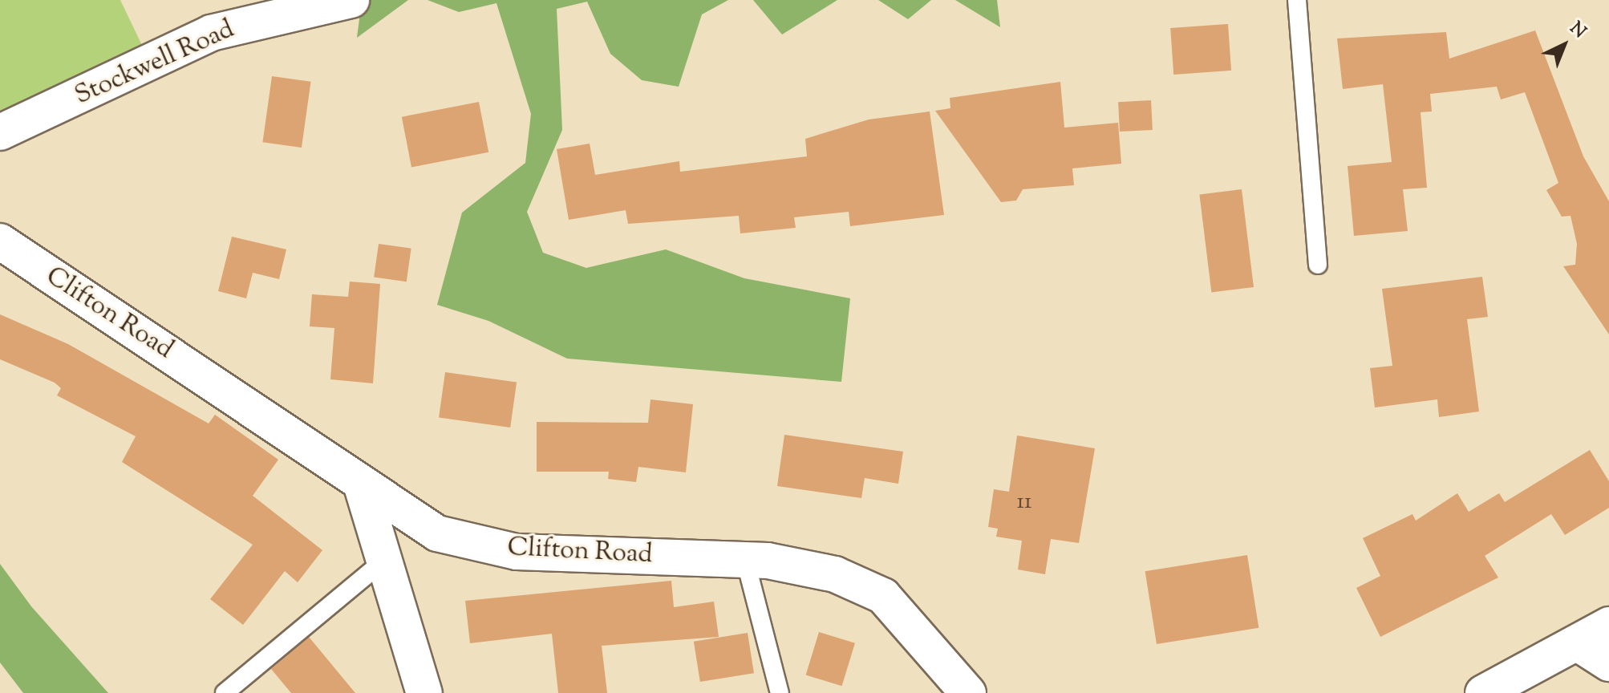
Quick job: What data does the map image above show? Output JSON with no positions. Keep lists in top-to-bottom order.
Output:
{
  "streets": {
    "street": ["Stockwell Road", "Clifton Road"]
  },
  "house_numbers": ["11"],
  "north": "top right"
}
